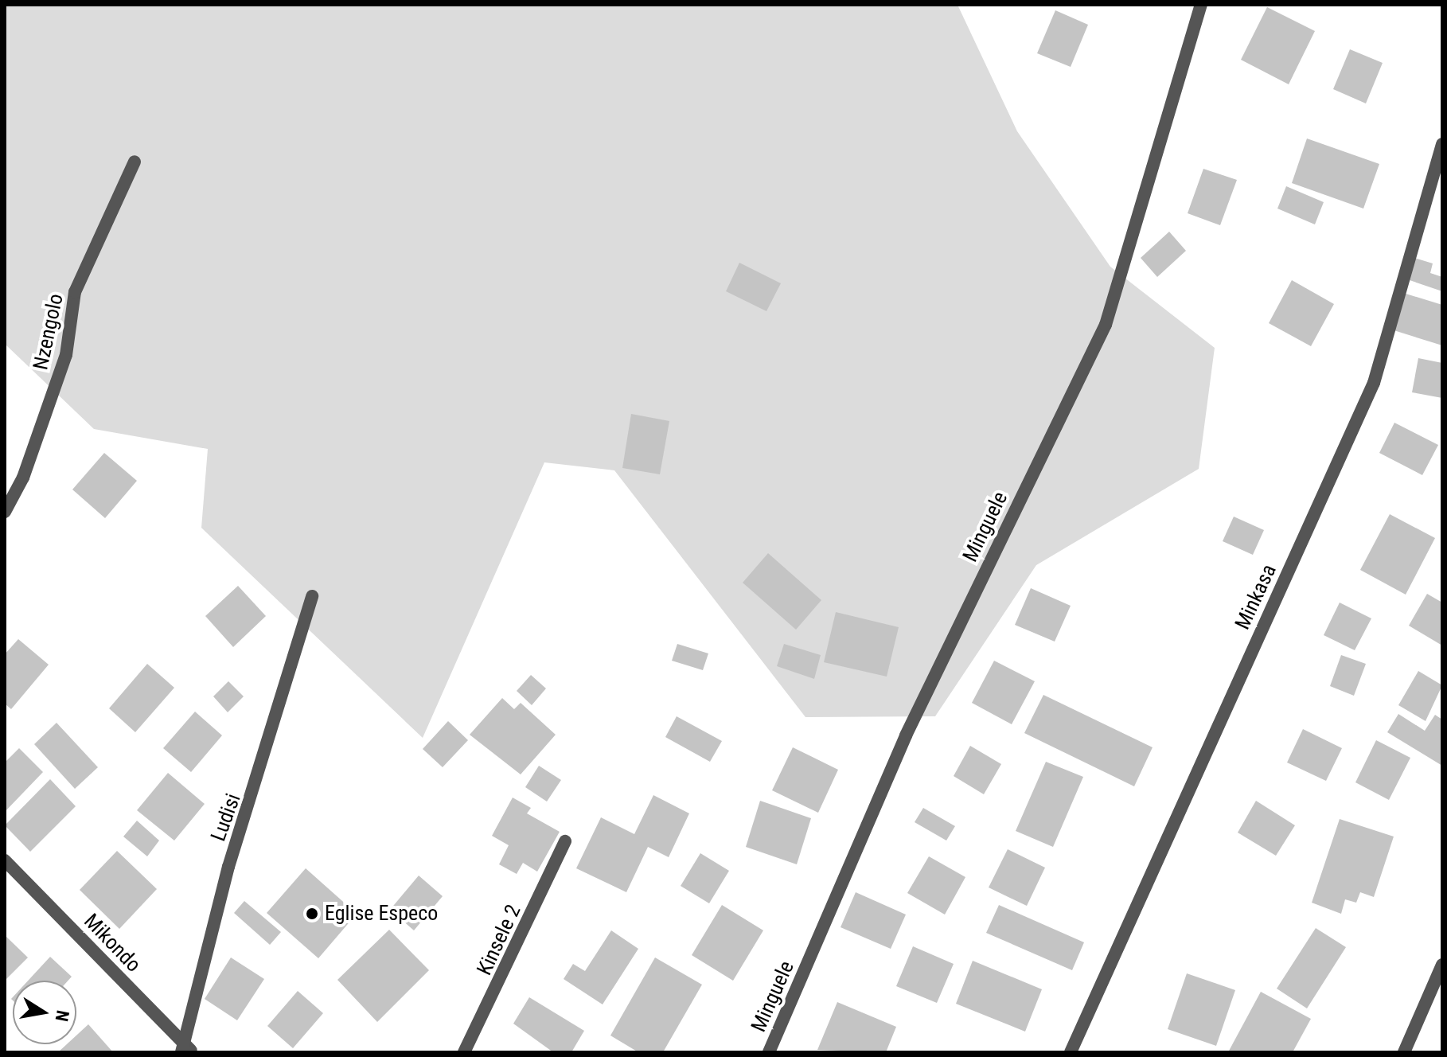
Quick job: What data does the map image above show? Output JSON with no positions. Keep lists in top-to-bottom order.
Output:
{
  "streets": {
    "street": [
      "Nzengolo",
      "Minguele",
      "Minkasa",
      "Ludisi",
      "Kinsele 2",
      "Mikondo"
    ]
  },
  "crossings": [
    ["Ludisi", "Mikondo"]
  ],
  "places": ["Eglise Especo"],
  "north": "right"
}
